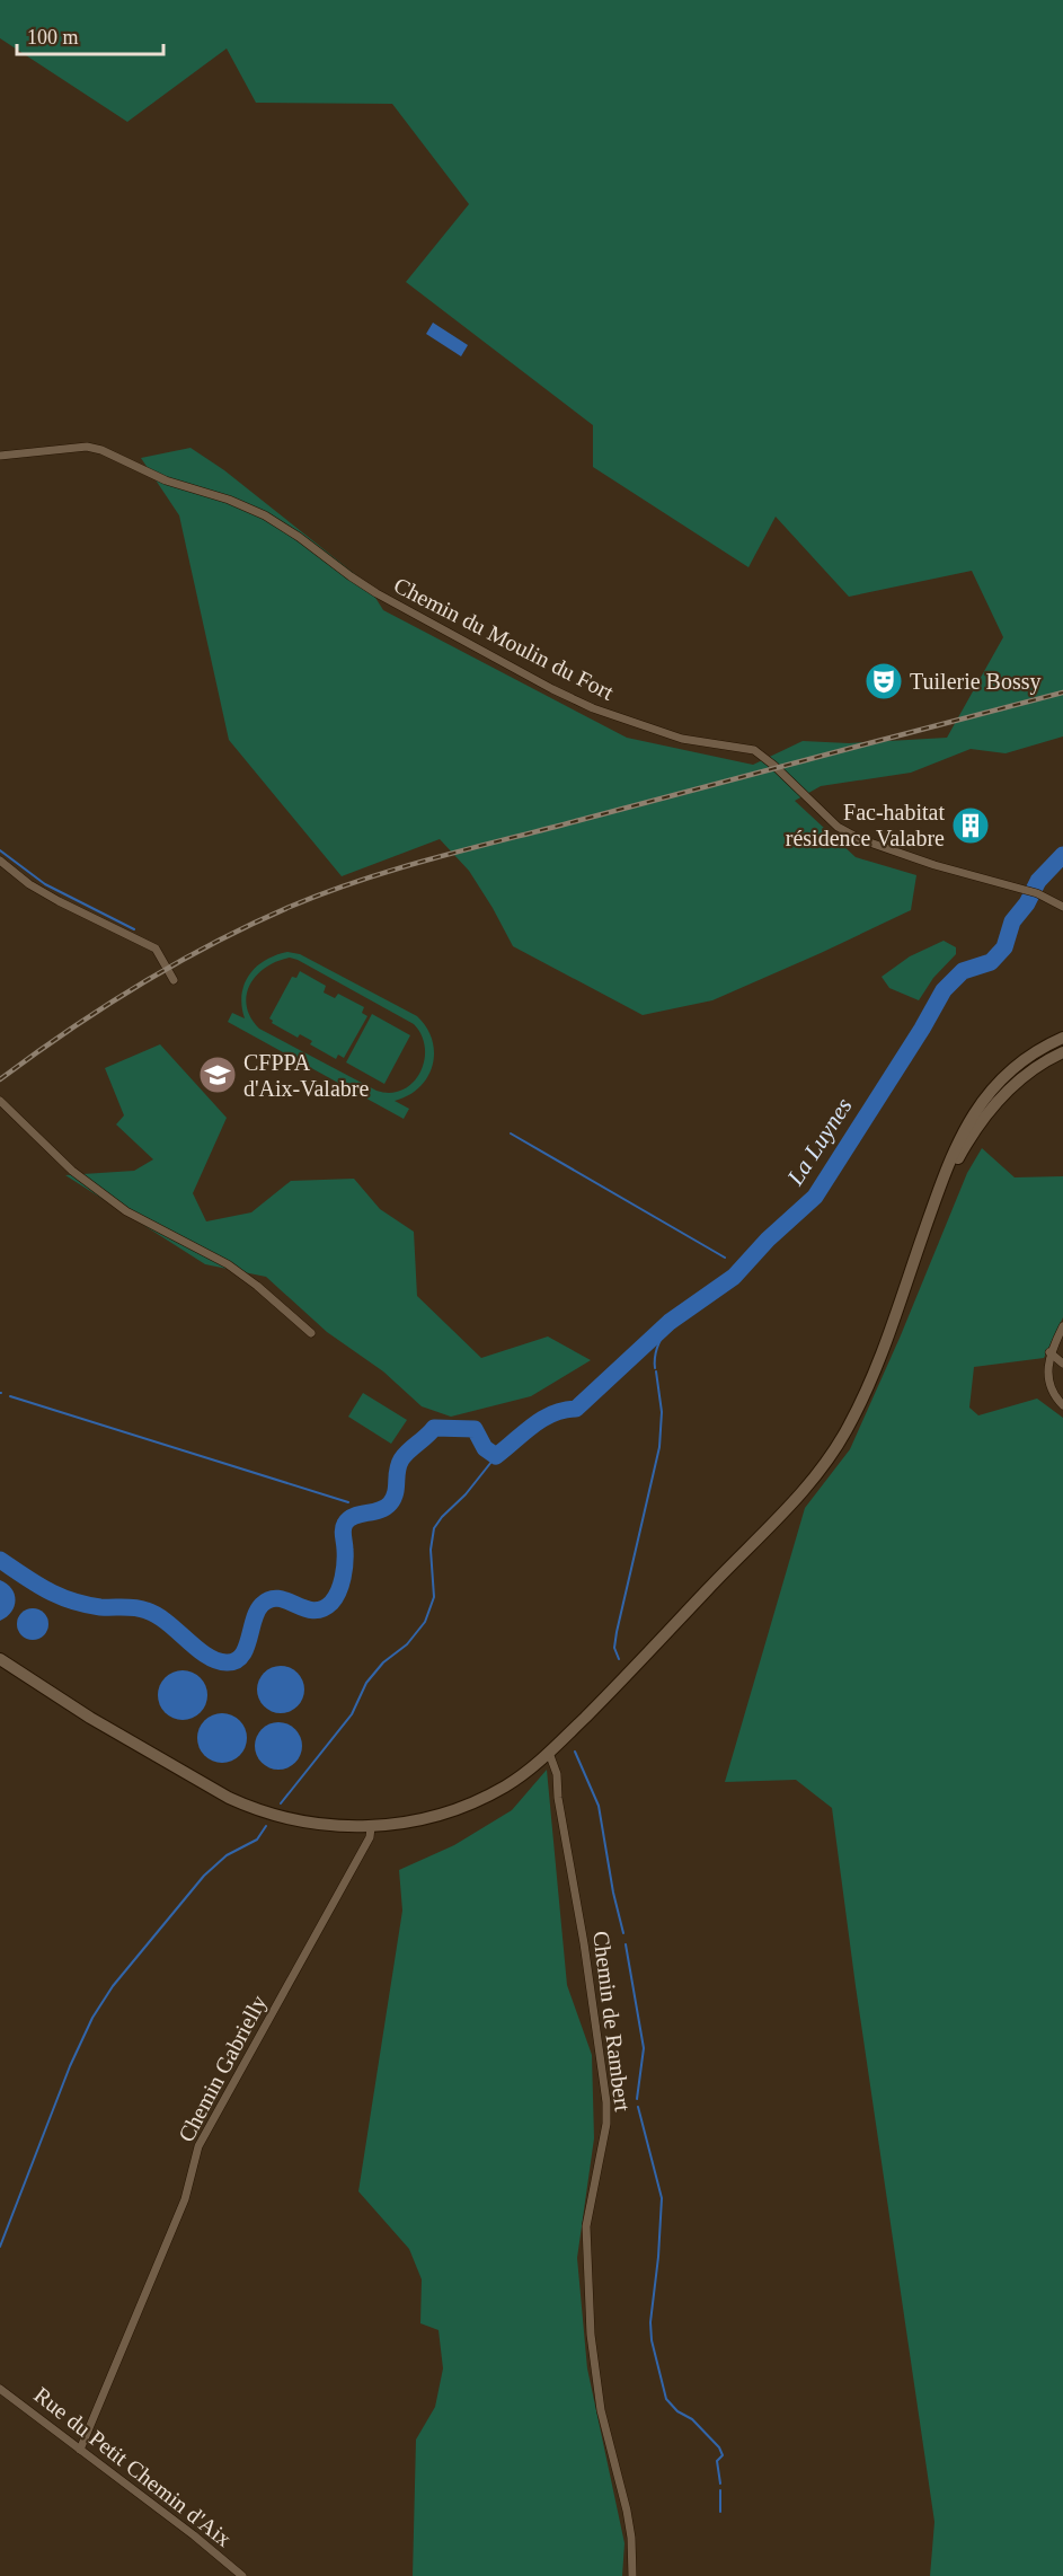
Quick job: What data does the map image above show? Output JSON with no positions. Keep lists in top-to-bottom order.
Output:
{
  "streets": {
    "street": [
      "Chemin du Moulin du Fort",
      "Chemin de Rambert",
      "Chemin Gabrielly",
      "Rue du Petit Chemin d'Aix"
    ]
  },
  "crossings": [
    ["Chemin Gabrielly", "Rue du Petit Chemin d'Aix"]
  ],
  "water": ["La Luynes"],
  "places": {
    "theatre": ["Tuilerie Bossy"],
    "building": ["Fac-habitat résidence Valabre"],
    "school or university": ["CFPPA d'Aix-Valabre"]
  },
  "scale_bar": "100 m"
}
